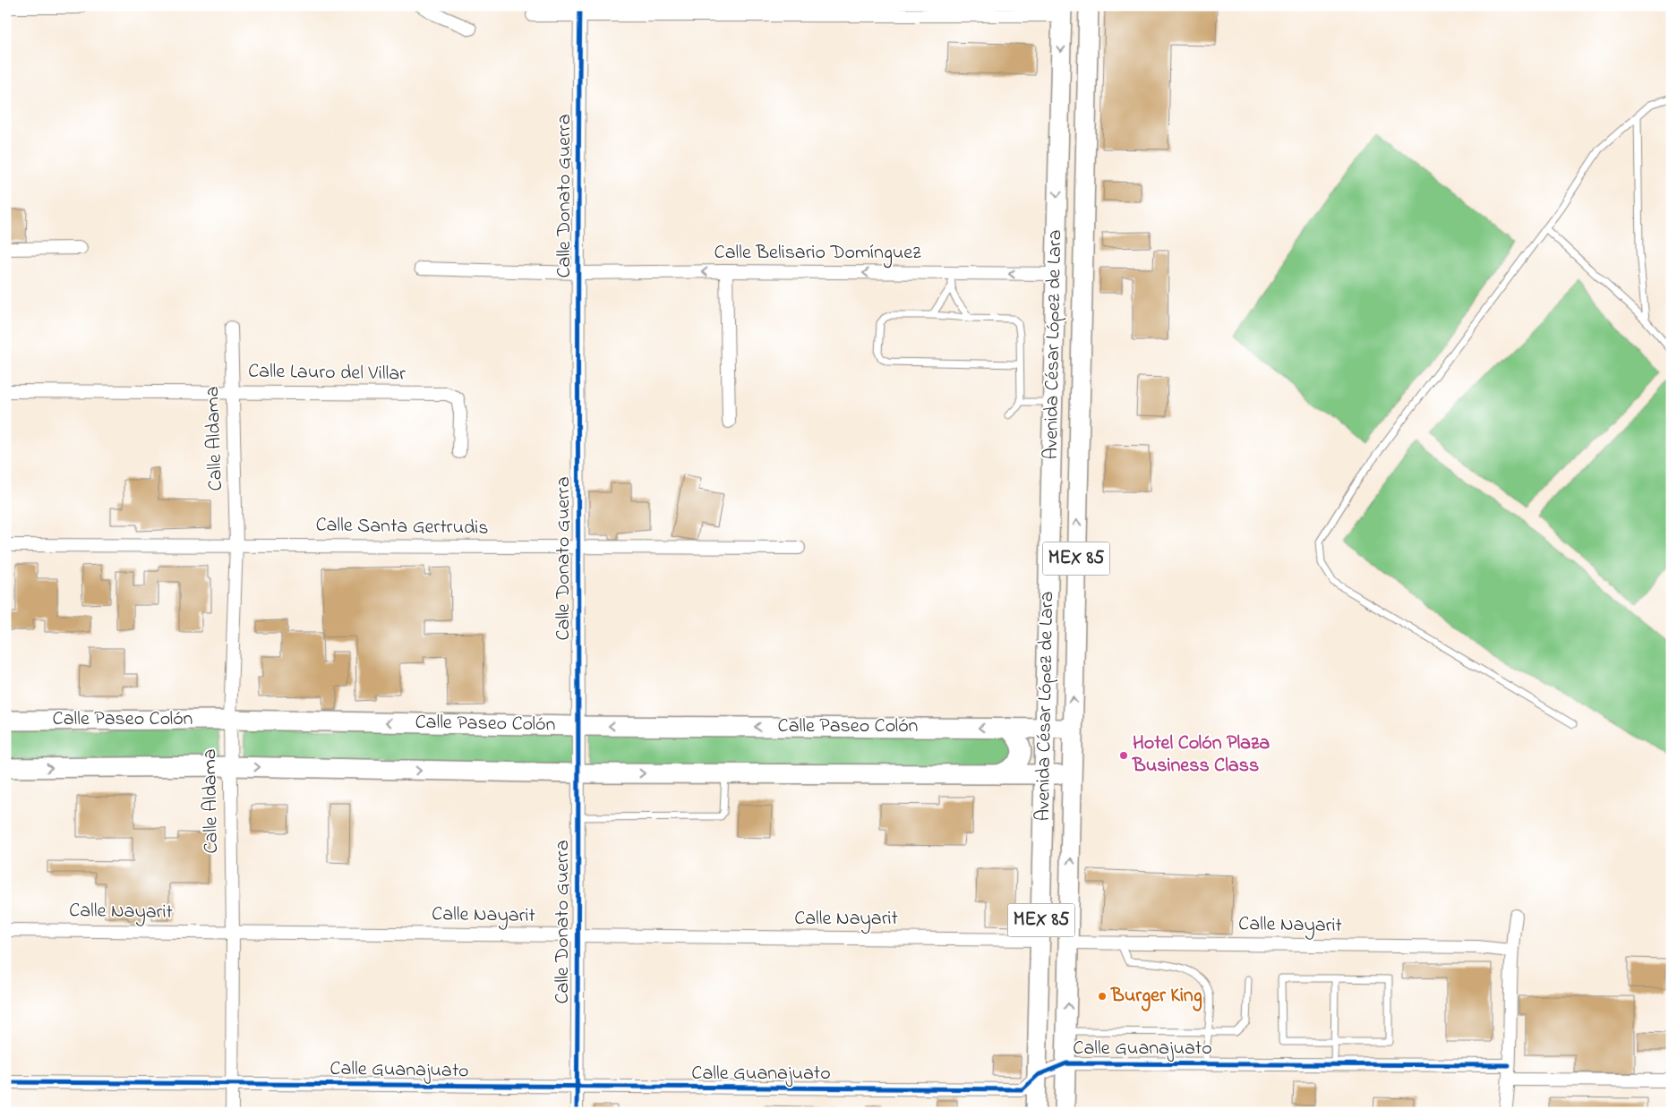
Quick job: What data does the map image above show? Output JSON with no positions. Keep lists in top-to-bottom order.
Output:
{
  "streets": {
    "main road": ["Avenida César López de Lara", "MEX 85", "Calle Paseo Colón"],
    "street": [
      "Calle Donato Guerra",
      "Calle Belisario Domínguez",
      "Calle Lauro del Villar",
      "Calle Aldama",
      "Calle Santa Gertrudis",
      "Calle Nayarit",
      "Calle Guanajuato"
    ]
  },
  "crossings": [
    ["Calle Donato Guerra", "Calle Belisario Domínguez"],
    ["Calle Donato Guerra", "Calle Santa Gertrudis"],
    ["Calle Donato Guerra", "Calle Paseo Colón"],
    ["Calle Donato Guerra", "Calle Nayarit"],
    ["Calle Donato Guerra", "Calle Guanajuato"],
    ["Calle Belisario Domínguez", "Avenida César López de Lara"],
    ["Avenida César López de Lara", "Calle Paseo Colón"],
    ["Avenida César López de Lara", "Calle Nayarit"],
    ["Avenida César López de Lara", "Calle Guanajuato"],
    ["Calle Lauro del Villar", "Calle Aldama"],
    ["Calle Aldama", "Calle Santa Gertrudis"],
    ["Calle Aldama", "Calle Paseo Colón"],
    ["Calle Aldama", "Calle Nayarit"],
    ["Calle Aldama", "Calle Guanajuato"]
  ],
  "one_way": ["Calle Belisario Domínguez"],
  "places": ["Hotel Colón Plaza Business Class", "Burger King"]
}
